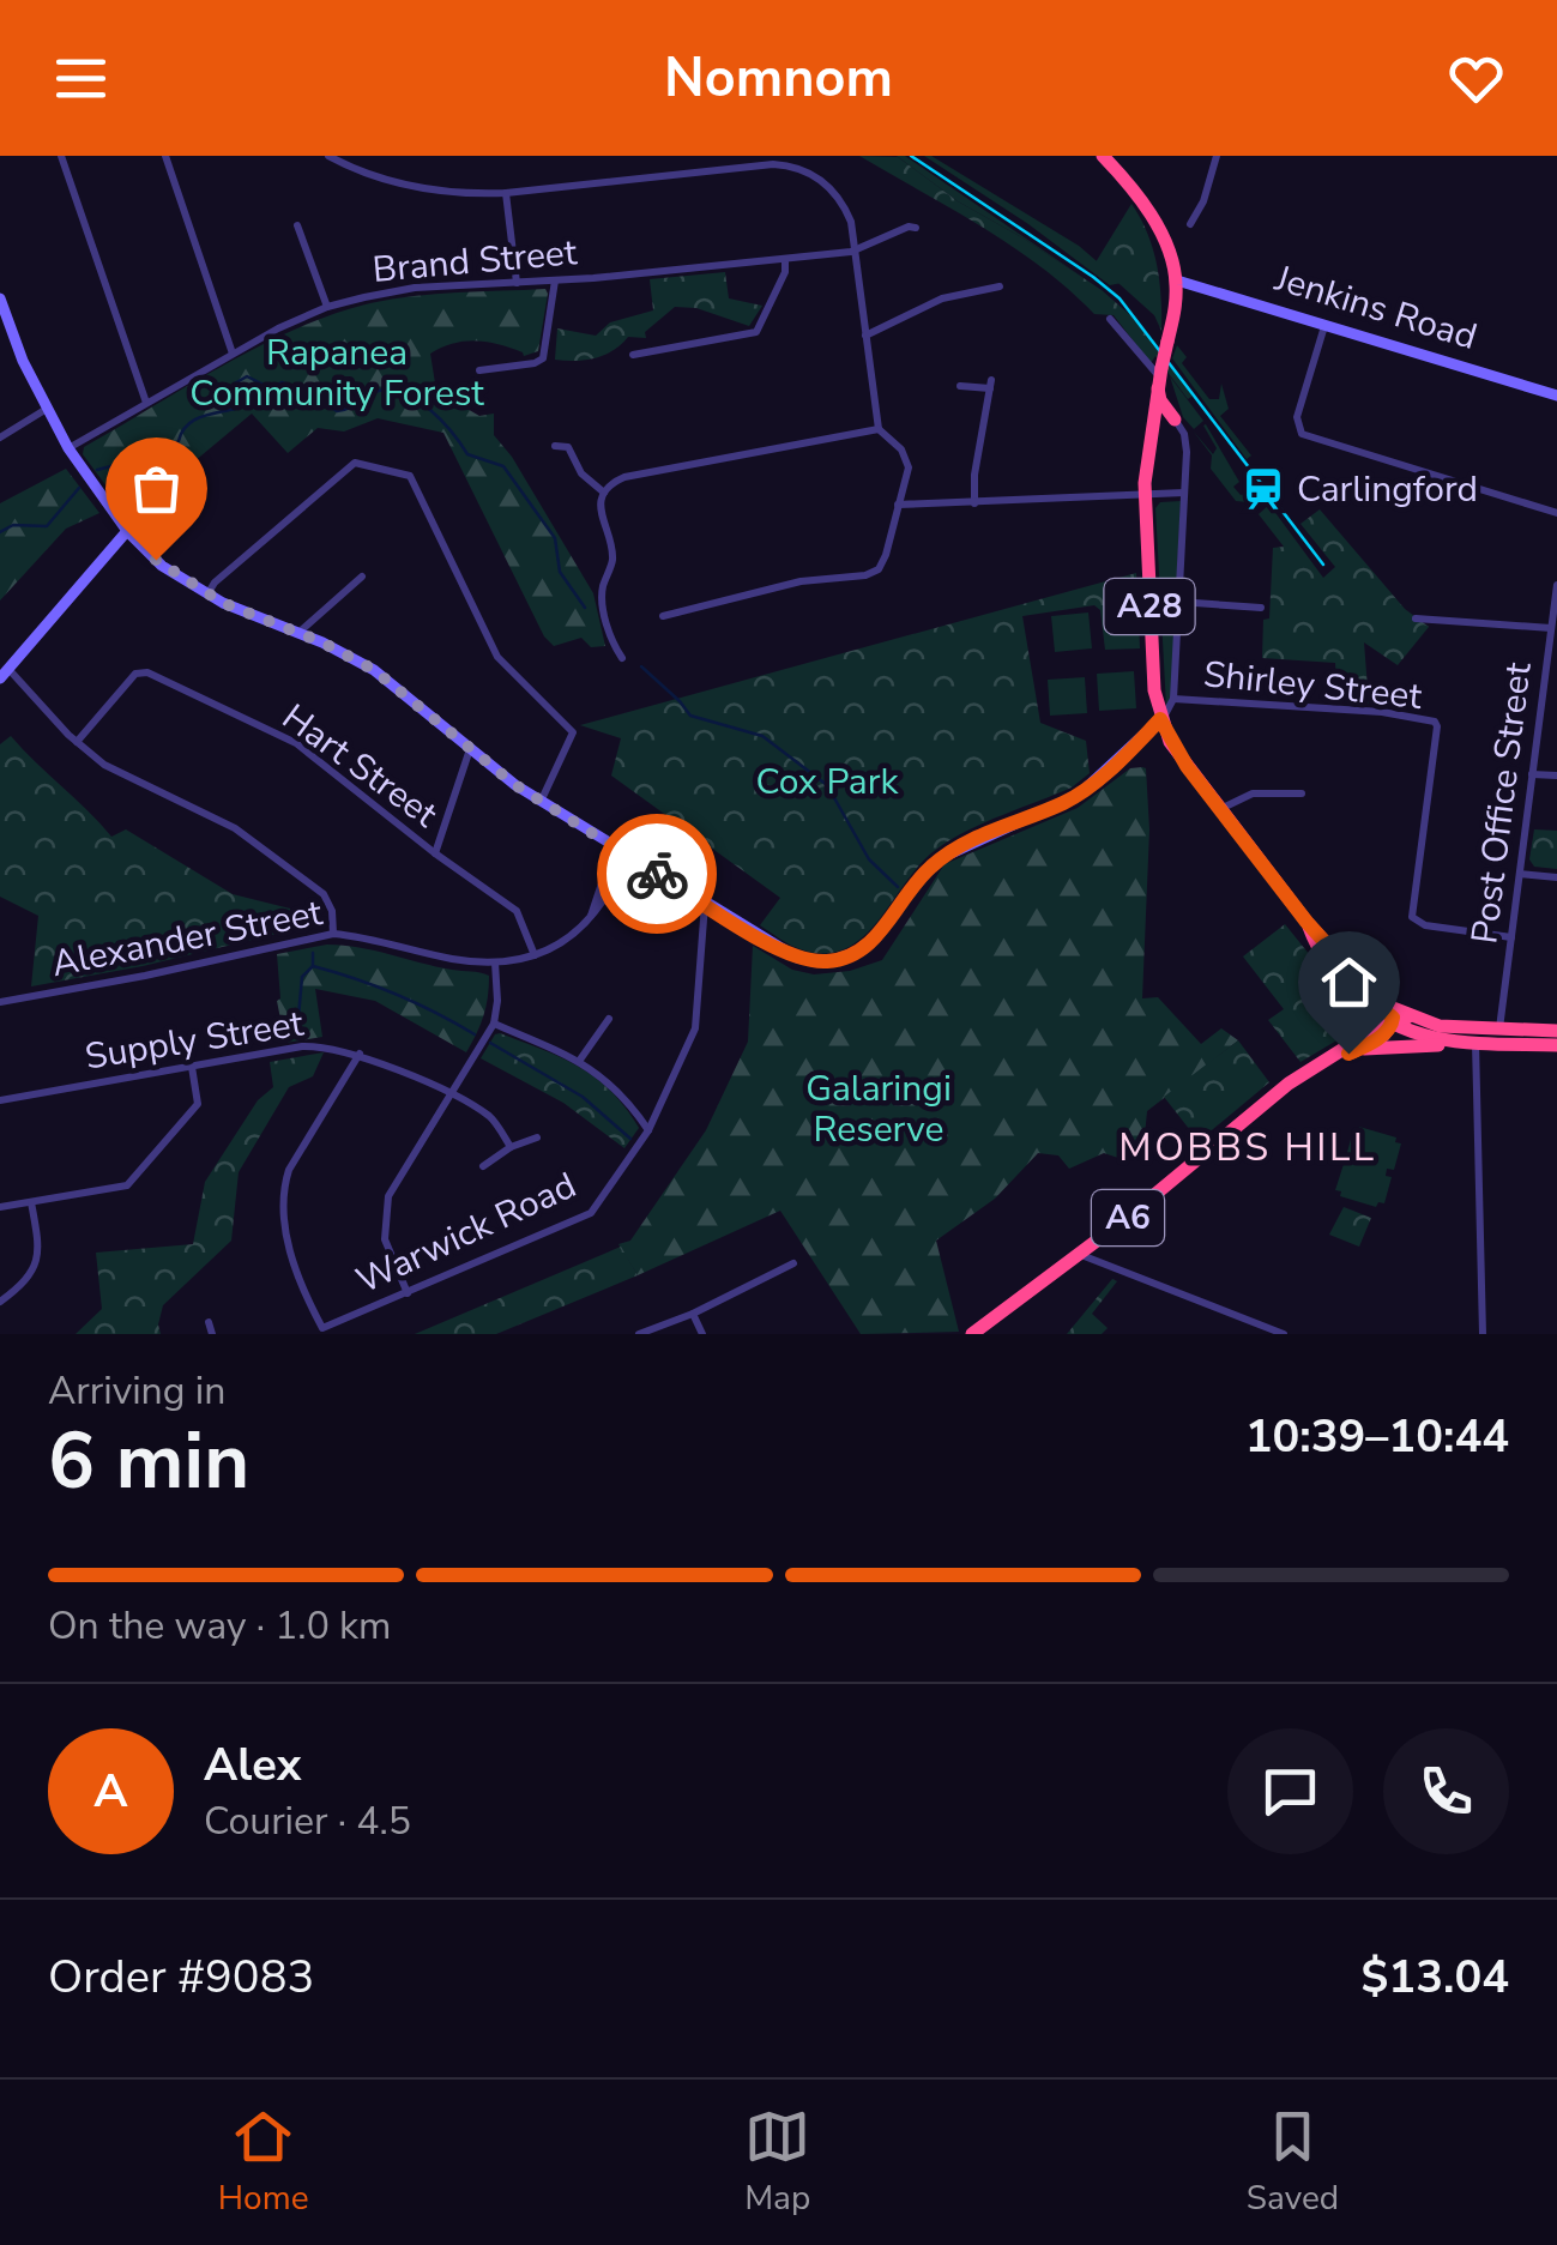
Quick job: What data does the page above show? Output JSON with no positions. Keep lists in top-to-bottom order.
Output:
{
  "streets": {
    "highway": ["A28", "A6"],
    "street": [
      "Brand Street",
      "Jenkins Road",
      "Shirley Street",
      "Hart Street",
      "Post Office Street",
      "Alexander Street",
      "Supply Street",
      "Warwick Road"
    ]
  },
  "crossings": [
    ["Jenkins Road", "A28"],
    ["A28", "Post Office Street"],
    ["A28", "A6"],
    ["Shirley Street", "Post Office Street"],
    ["Hart Street", "Alexander Street"],
    ["Supply Street", "Warwick Road"]
  ],
  "districts": ["MOBBS HILL"],
  "parks": ["Rapanea Community Forest", "Cox Park", "Galaringi Reserve"],
  "places": {
    "station": ["Carlingford"]
  },
  "page": {
    "header": "Nomnom",
    "heading": ["6 min", "Arriving in", "10:39–10:44"],
    "panel": [
      "Alex",
      "Courier · 4.5",
      "Order #9083",
      "$13.04"
    ],
    "bar": "On the way · 1.0 km",
    "round": "A",
    "tabs": ["Home", "Map", "Saved"]
  }
}
